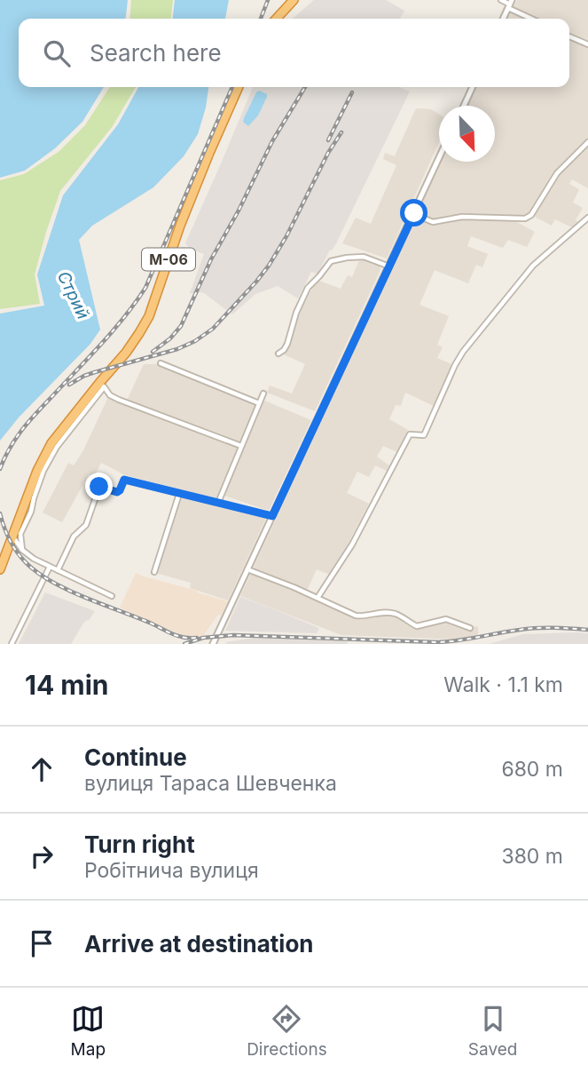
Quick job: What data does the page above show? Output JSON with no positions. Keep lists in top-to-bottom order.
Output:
{
  "streets": {
    "highway": ["М-06"]
  },
  "water": ["Стрий"],
  "north": "bottom right",
  "page": {
    "search": "Search here",
    "heading": ["14 min", "Walk · 1.1 km"],
    "list": [
      ["Continue", "вулиця Тараса Шевченка", "680 m"],
      ["Turn right", "Робітнича вулиця", "380 m"],
      "Arrive at destination"
    ],
    "nav": ["Map", "Directions", "Saved"]
  }
}
